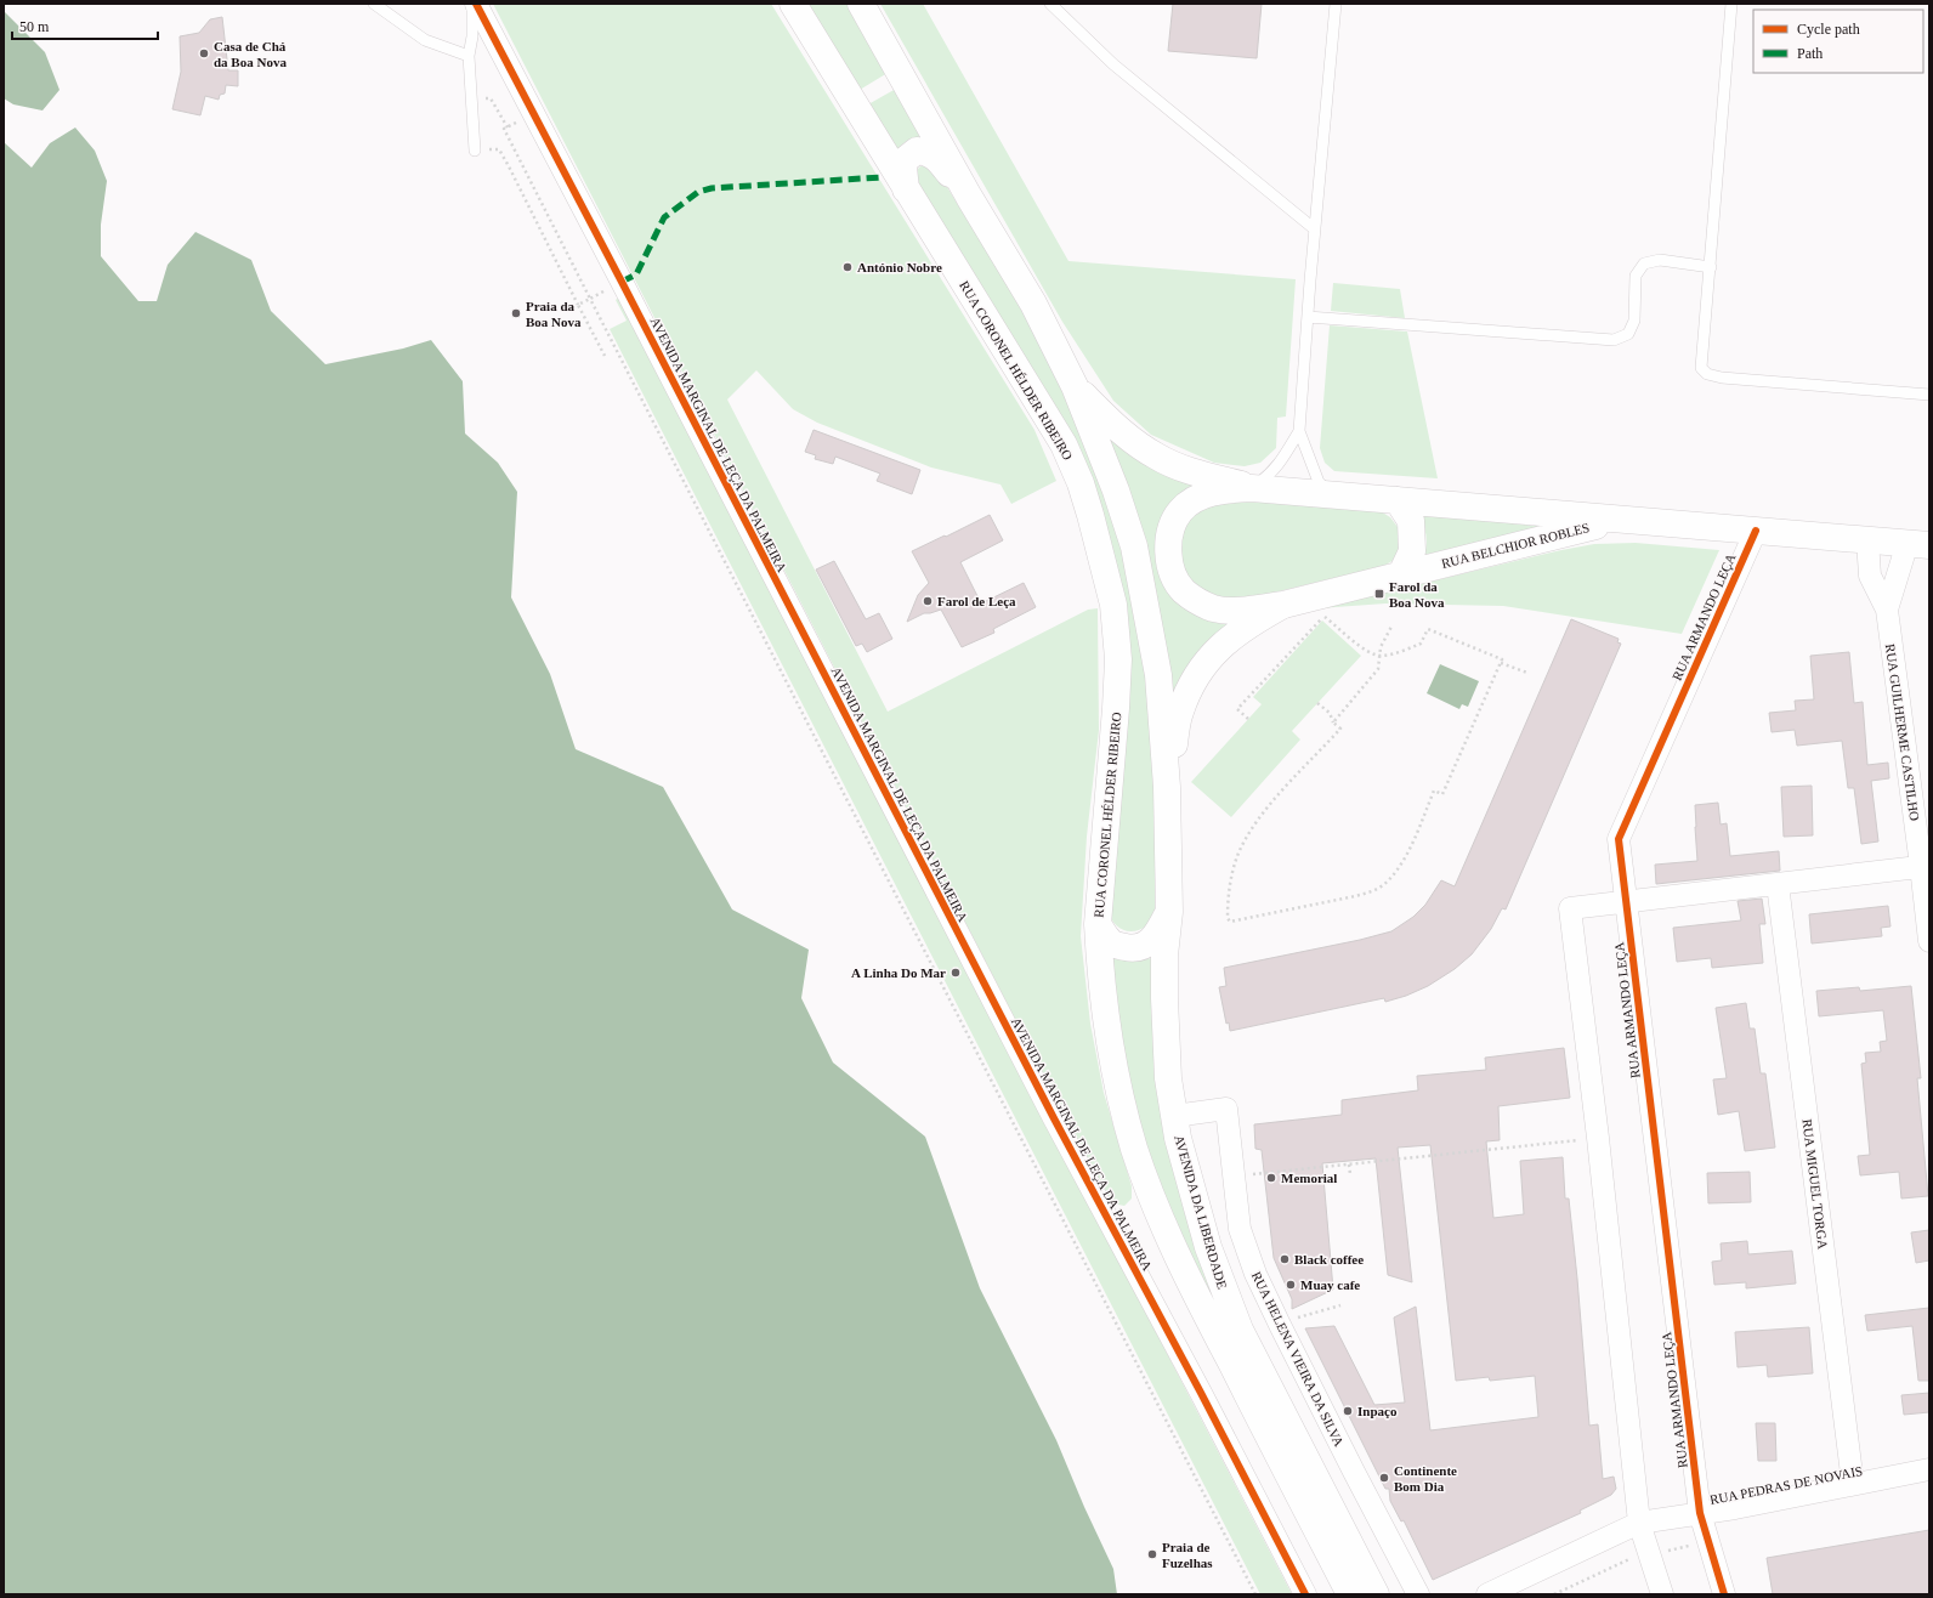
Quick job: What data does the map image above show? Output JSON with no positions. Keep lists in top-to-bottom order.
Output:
{
  "streets": {
    "main road": ["RUA CORONEL HÉLDER RIBEIRO", "RUA BELCHIOR ROBLES", "AVENIDA DA LIBERDADE"],
    "street": [
      "AVENIDA MARGINAL DE LEÇA DA PALMEIRA",
      "RUA ARMANDO LEÇA",
      "RUA GUILHERME CASTILHO",
      "RUA MIGUEL TORGA",
      "RUA HELENA VIEIRA DA SILVA",
      "RUA PEDRAS DE NOVAIS"
    ]
  },
  "crossings": [
    ["RUA CORONEL HÉLDER RIBEIRO", "RUA BELCHIOR ROBLES"],
    ["RUA CORONEL HÉLDER RIBEIRO", "AVENIDA DA LIBERDADE"],
    ["RUA BELCHIOR ROBLES", "RUA ARMANDO LEÇA"],
    ["RUA BELCHIOR ROBLES", "RUA GUILHERME CASTILHO"],
    ["RUA ARMANDO LEÇA", "RUA PEDRAS DE NOVAIS"],
    ["RUA MIGUEL TORGA", "RUA PEDRAS DE NOVAIS"],
    ["AVENIDA DA LIBERDADE", "RUA HELENA VIEIRA DA SILVA"]
  ],
  "places": {
    "other": [
      "Casa de Chá da Boa Nova",
      "António Nobre",
      "Praia da Boa Nova",
      "Farol de Leça",
      "A Linha Do Mar",
      "Memorial",
      "Black coffee",
      "Muay cafe",
      "Inpaço",
      "Continente Bom Dia",
      "Praia de Fuzelhas"
    ],
    "transit": ["Farol da Boa Nova"]
  },
  "legend": ["Cycle path", "Path"],
  "scale_bar": "50 m"
}
